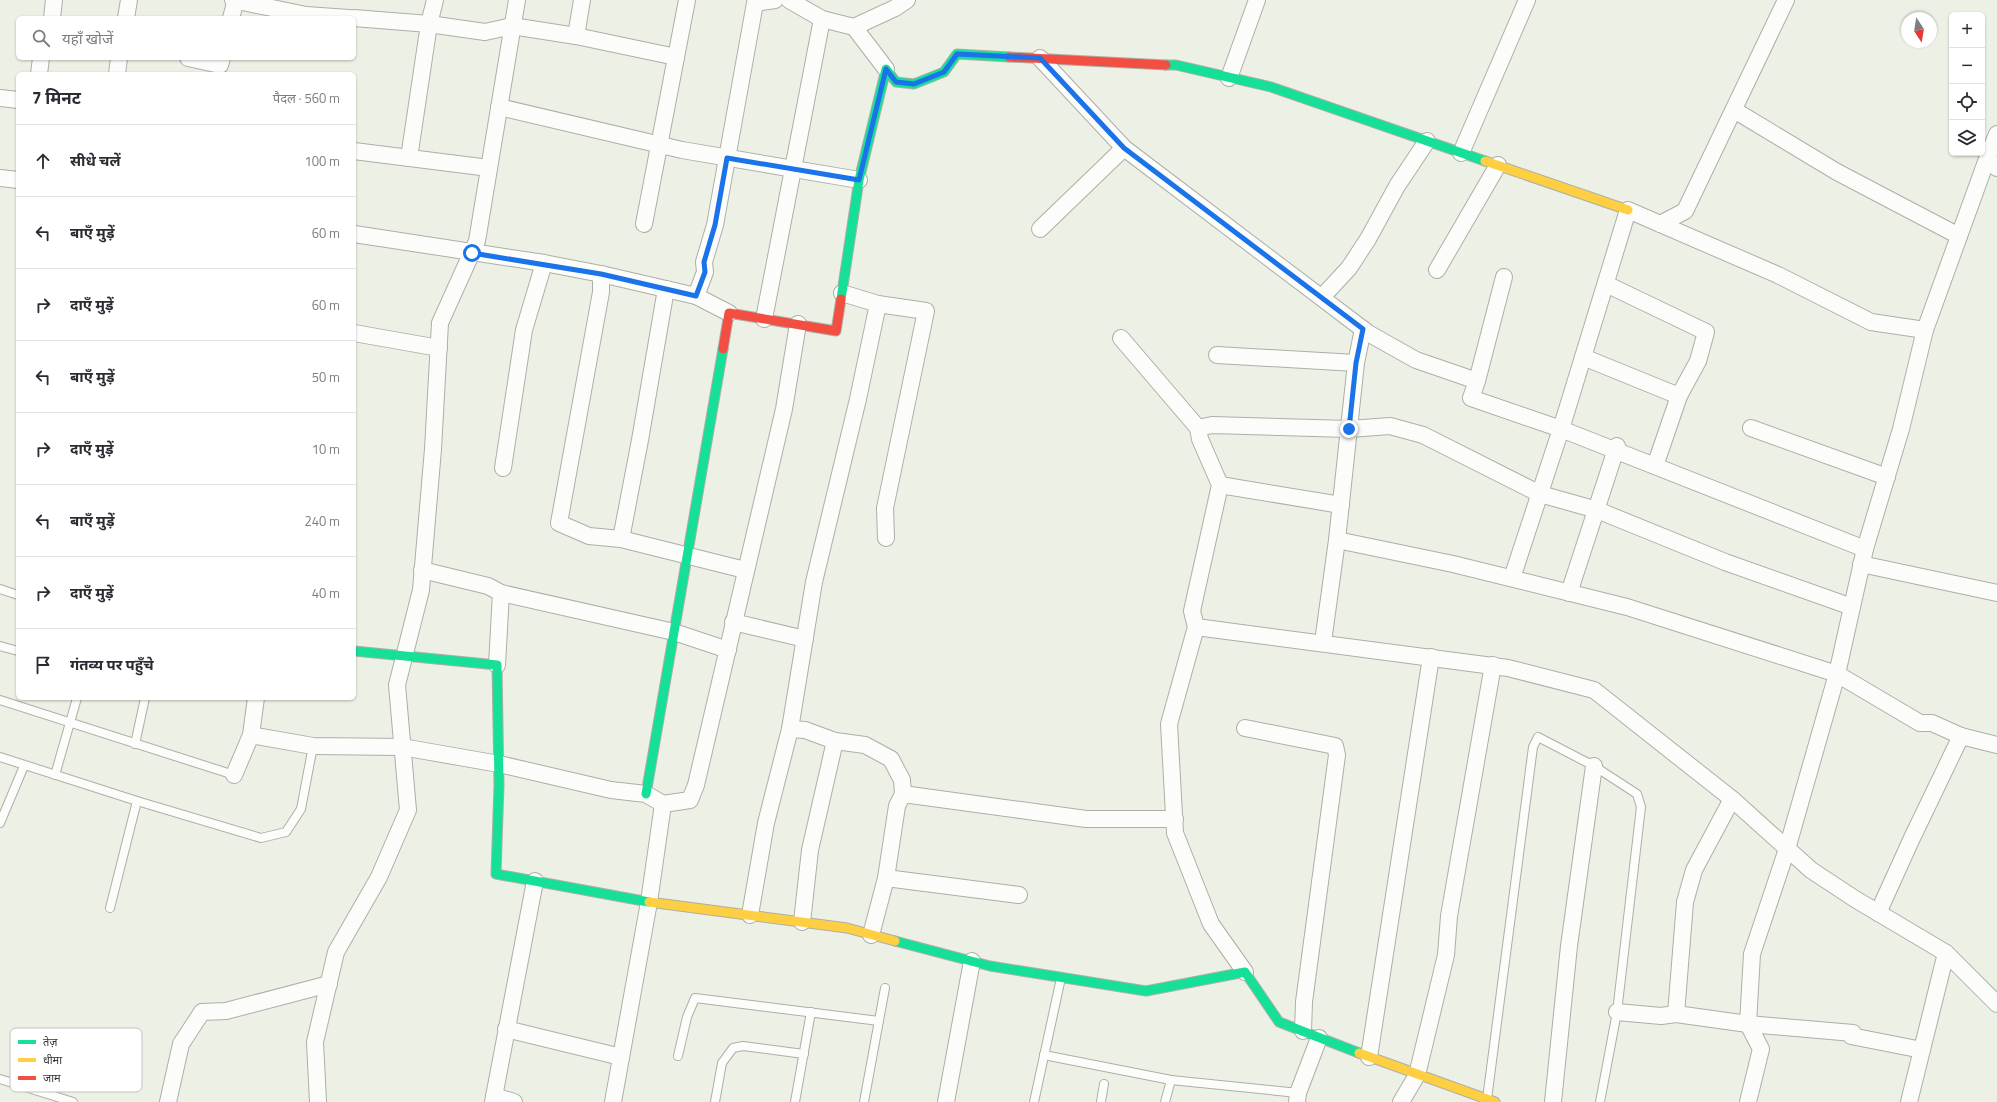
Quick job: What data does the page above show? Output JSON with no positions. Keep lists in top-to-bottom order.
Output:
{
  "legend": ["तेज़", "धीमा", "जाम"],
  "north": "bottom",
  "page": {
    "map_buttons": ["+", "−"],
    "search": "यहाँ खोजें",
    "heading": ["7 मिनट", "पैदल · 560 m"],
    "list": [
      ["सीधे चलें", "100 m"],
      ["बाएँ मुड़ें", "60 m"],
      ["दाएँ मुड़ें", "60 m"],
      ["बाएँ मुड़ें", "50 m"],
      ["दाएँ मुड़ें", "10 m"],
      ["बाएँ मुड़ें", "240 m"],
      ["दाएँ मुड़ें", "40 m"],
      "गंतव्य पर पहुँचे"
    ]
  }
}
